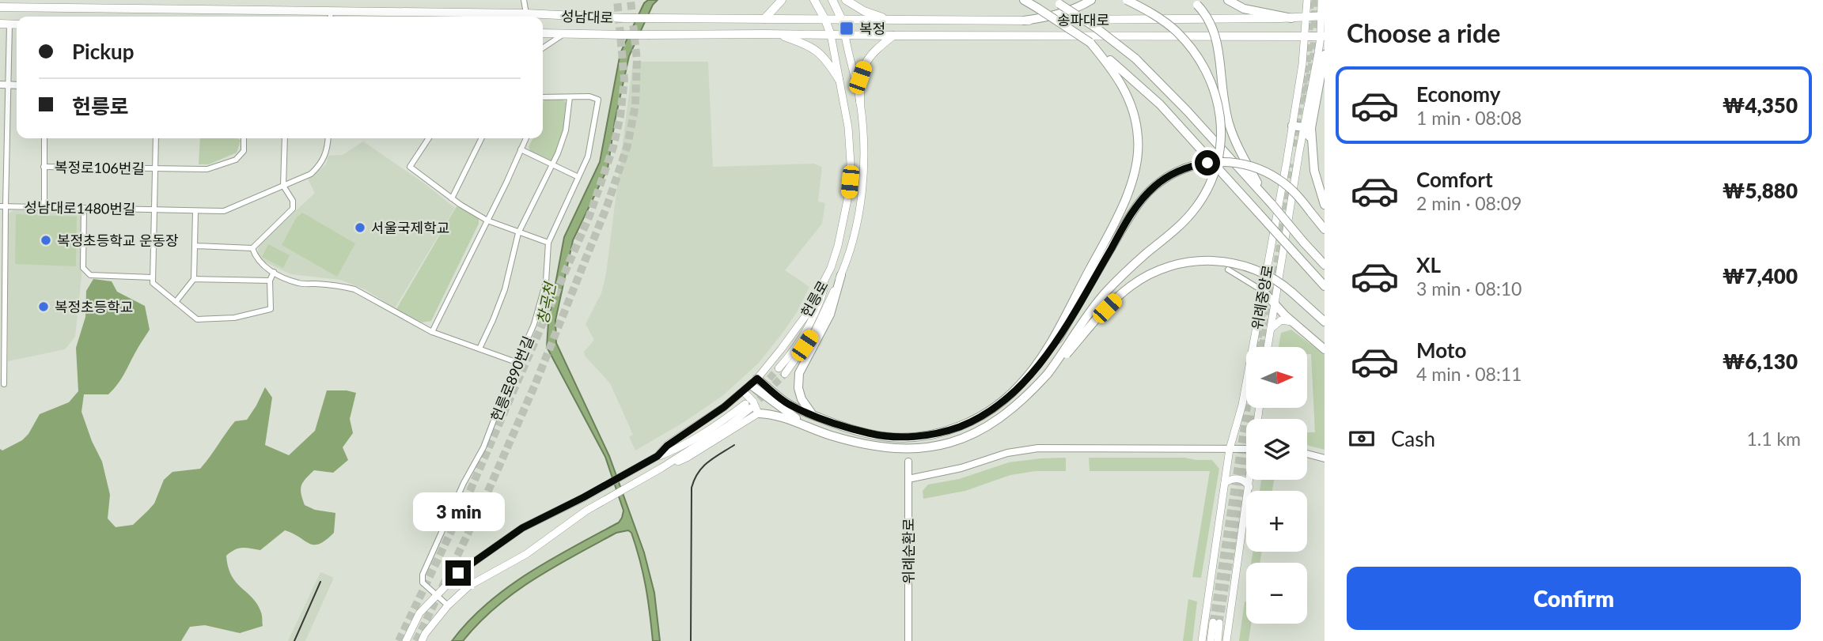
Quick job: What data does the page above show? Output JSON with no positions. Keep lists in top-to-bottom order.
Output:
{
  "streets": {
    "main road": [
      "성남대로",
      "송파대로",
      "위례중앙로",
      "헌릉로"
    ],
    "street": [
      "복정로106번길",
      "성남대로1480번길",
      "헌릉로890번길",
      "위례순환로"
    ]
  },
  "crossings": [
    ["성남대로", "송파대로"],
    ["성남대로", "헌릉로"],
    ["송파대로", "위례중앙로"],
    ["송파대로", "헌릉로"],
    ["복정로106번길", "성남대로1480번길"],
    ["헌릉로", "헌릉로890번길"]
  ],
  "water": ["창곡천"],
  "places": {
    "transit": ["복정"],
    "other": ["서울국제학교", "복정초등학교 운동장", "복정초등학교"]
  },
  "north": "right",
  "page": {
    "heading": "Choose a ride",
    "banner": ["Pickup", "헌릉로"],
    "list": [
      {
        "name": "Economy",
        "note": "1 min · 08:08",
        "value": "₩4,350"
      },
      {
        "name": "Comfort",
        "note": "2 min · 08:09",
        "value": "₩5,880"
      },
      {
        "name": "XL",
        "note": "3 min · 08:10",
        "value": "₩7,400"
      },
      {
        "name": "Moto",
        "note": "4 min · 08:11",
        "value": "₩6,130"
      }
    ],
    "map_buttons": ["+", "−"],
    "pay": ["Cash", "1.1 km"],
    "bubble": "3 min",
    "buttons": "Confirm"
  }
}
